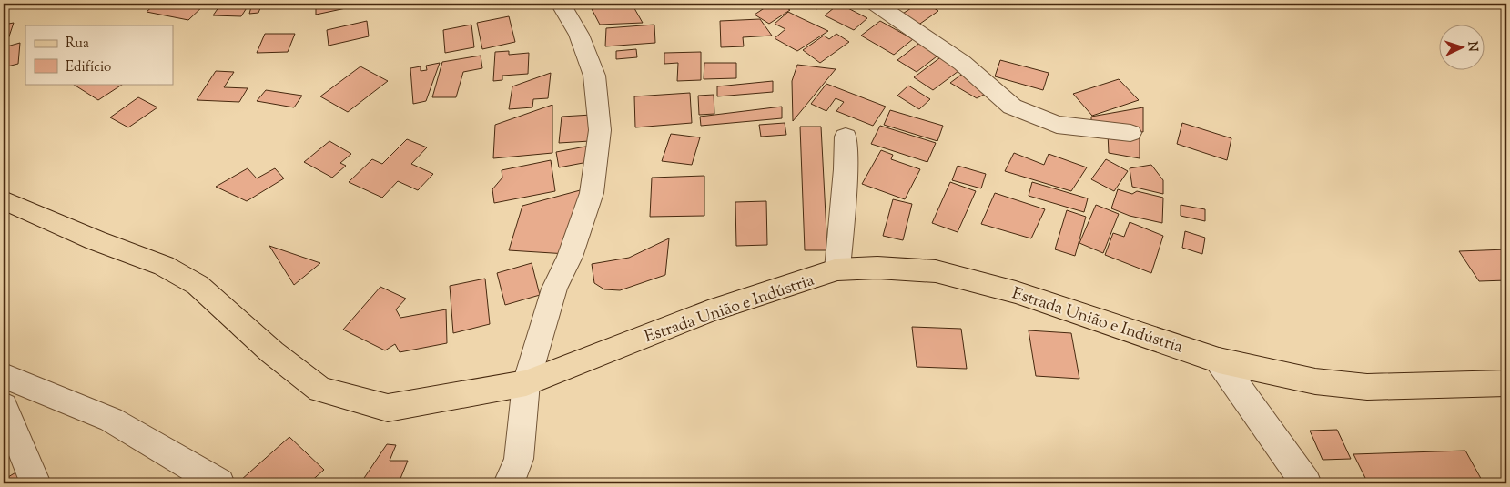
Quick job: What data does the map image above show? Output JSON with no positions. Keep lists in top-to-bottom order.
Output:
{
  "streets": {
    "main road": ["Estrada União e Indústria"]
  },
  "legend": ["Rua", "Edifício"],
  "north": "right"
}
